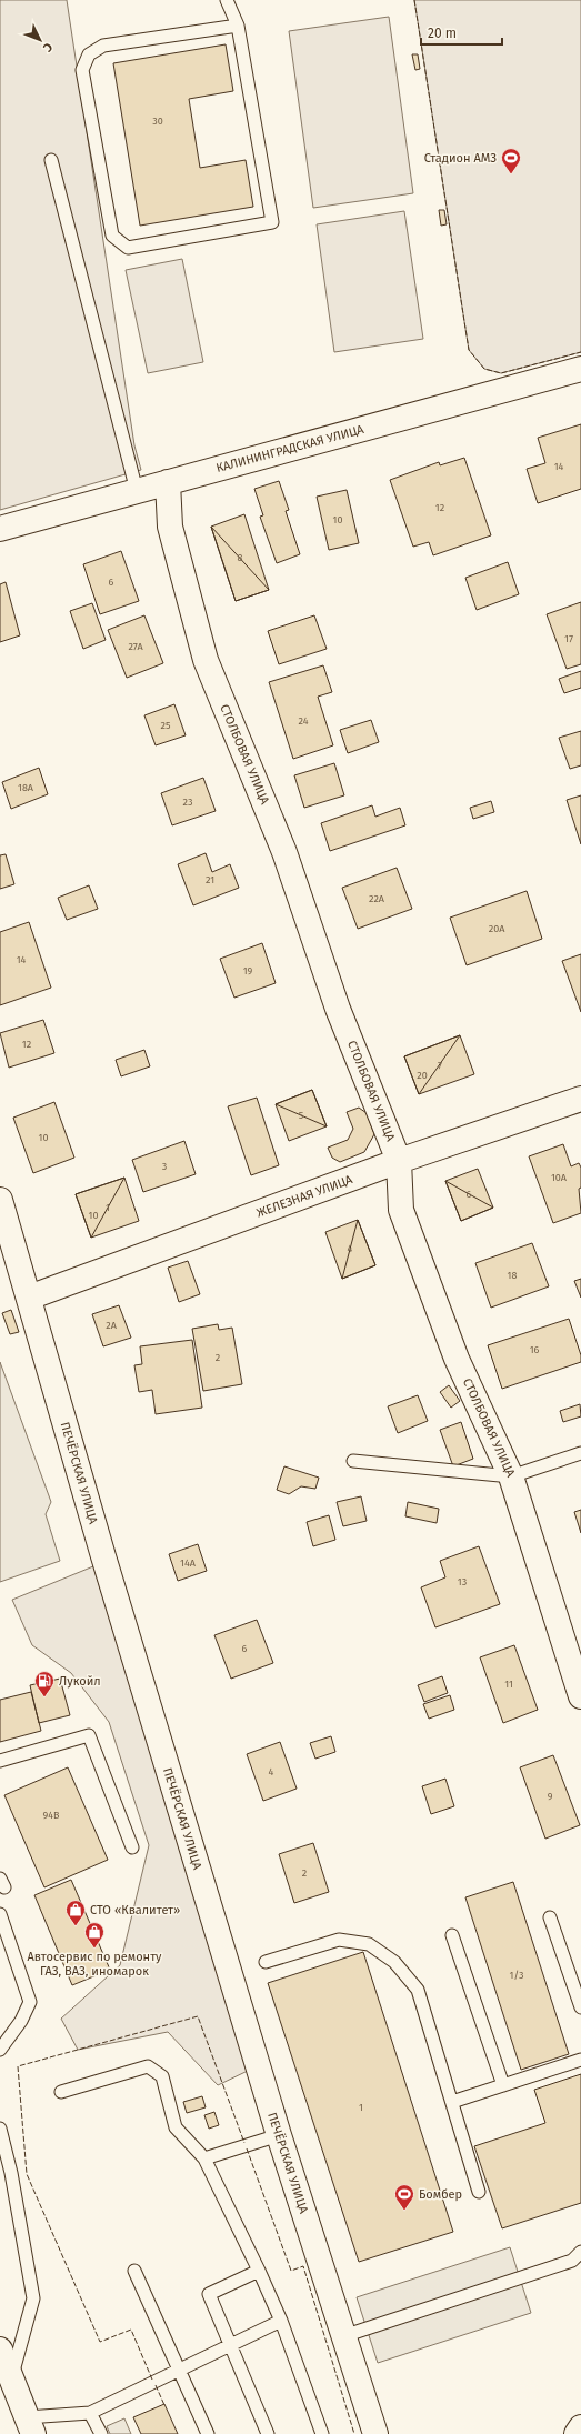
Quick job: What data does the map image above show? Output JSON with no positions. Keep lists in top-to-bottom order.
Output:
{
  "streets": {
    "street": [
      "КАЛИНИНГРАДСКАЯ УЛИЦА",
      "СТОЛБОВАЯ УЛИЦА",
      "ЖЕЛЕЗНАЯ УЛИЦА",
      "ПЕЧЁРСКАЯ УЛИЦА"
    ]
  },
  "crossings": [
    ["КАЛИНИНГРАДСКАЯ УЛИЦА", "СТОЛБОВАЯ УЛИЦА"],
    ["СТОЛБОВАЯ УЛИЦА", "ЖЕЛЕЗНАЯ УЛИЦА"],
    ["ЖЕЛЕЗНАЯ УЛИЦА", "ПЕЧЁРСКАЯ УЛИЦА"]
  ],
  "places": {
    "sports": ["Стадион АМЗ", "Бомбер"],
    "fuel station": ["Лукойл"],
    "shop": ["СТО «Квалитет»", "Автосервис по ремонту ГАЗ, ВАЗ, иномарок"]
  },
  "house_numbers": [
    "30",
    "14",
    "12",
    "10",
    "8",
    "6",
    "17",
    "27А",
    "24",
    "25",
    "18А",
    "23",
    "21",
    "22А",
    "20А",
    "14",
    "19",
    "12",
    "7",
    "20",
    "5",
    "10",
    "3",
    "10А",
    "6",
    "1",
    "10",
    "4",
    "18",
    "2А",
    "16",
    "2",
    "14А",
    "13",
    "6",
    "11",
    "4",
    "9",
    "94В",
    "2",
    "1/3",
    "1"
  ],
  "scale_bar": "20 m",
  "north": "bottom right"
}
